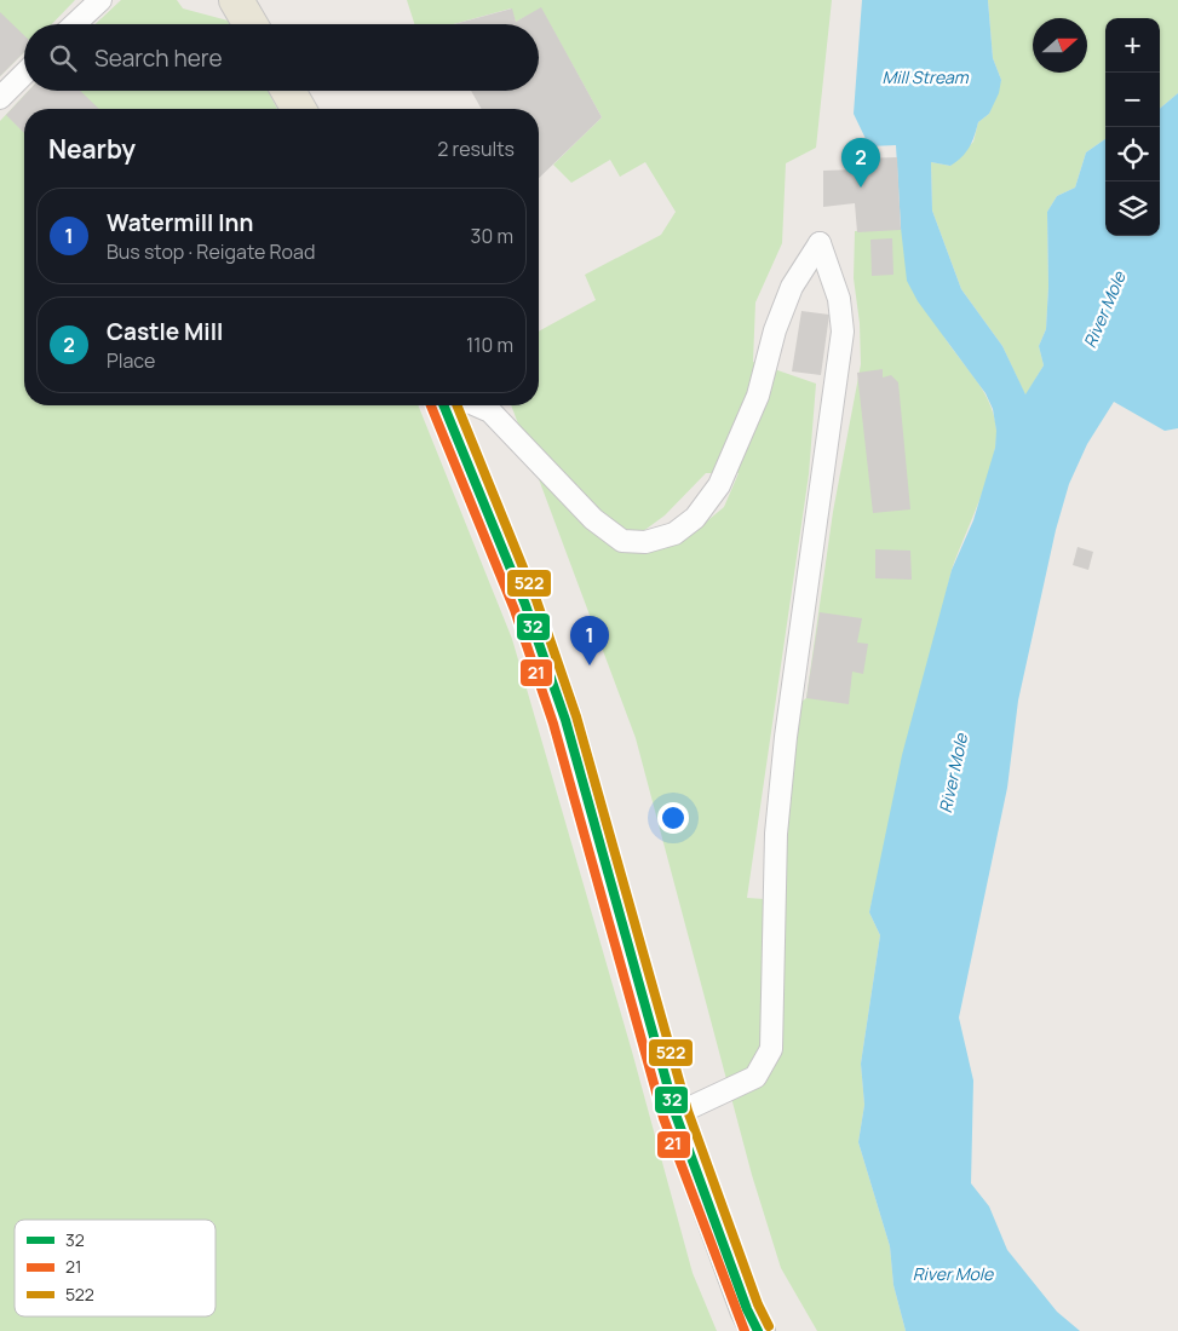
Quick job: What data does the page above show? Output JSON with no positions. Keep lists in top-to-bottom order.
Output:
{
  "water": ["Mill Stream", "River Mole"],
  "lines": ["transit line 32", "transit line 21", "transit line 522"],
  "legend": ["32", "21", "522"],
  "north": "right",
  "page": {
    "map_buttons": ["+", "−"],
    "search": "Search here",
    "heading": ["Nearby", "2 results"],
    "pins": ["2", "1"],
    "list": [
      {
        "mark": "1",
        "name": "Watermill Inn",
        "note": "Bus stop · Reigate Road",
        "value": "30 m"
      },
      {
        "mark": "2",
        "name": "Castle Mill",
        "note": "Place",
        "value": "110 m"
      }
    ]
  }
}
